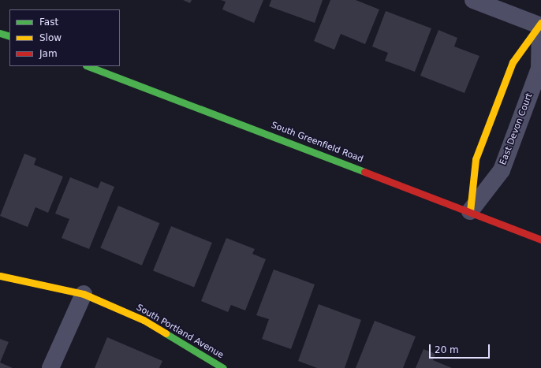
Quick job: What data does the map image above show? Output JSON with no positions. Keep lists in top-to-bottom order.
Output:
{
  "streets": {
    "main road": ["South Greenfield Road", "South Portland Avenue"],
    "street": ["East Devon Court"]
  },
  "crossings": [
    ["East Devon Court", "South Greenfield Road"]
  ],
  "legend": ["Fast", "Slow", "Jam"],
  "scale_bar": "20 m"
}
